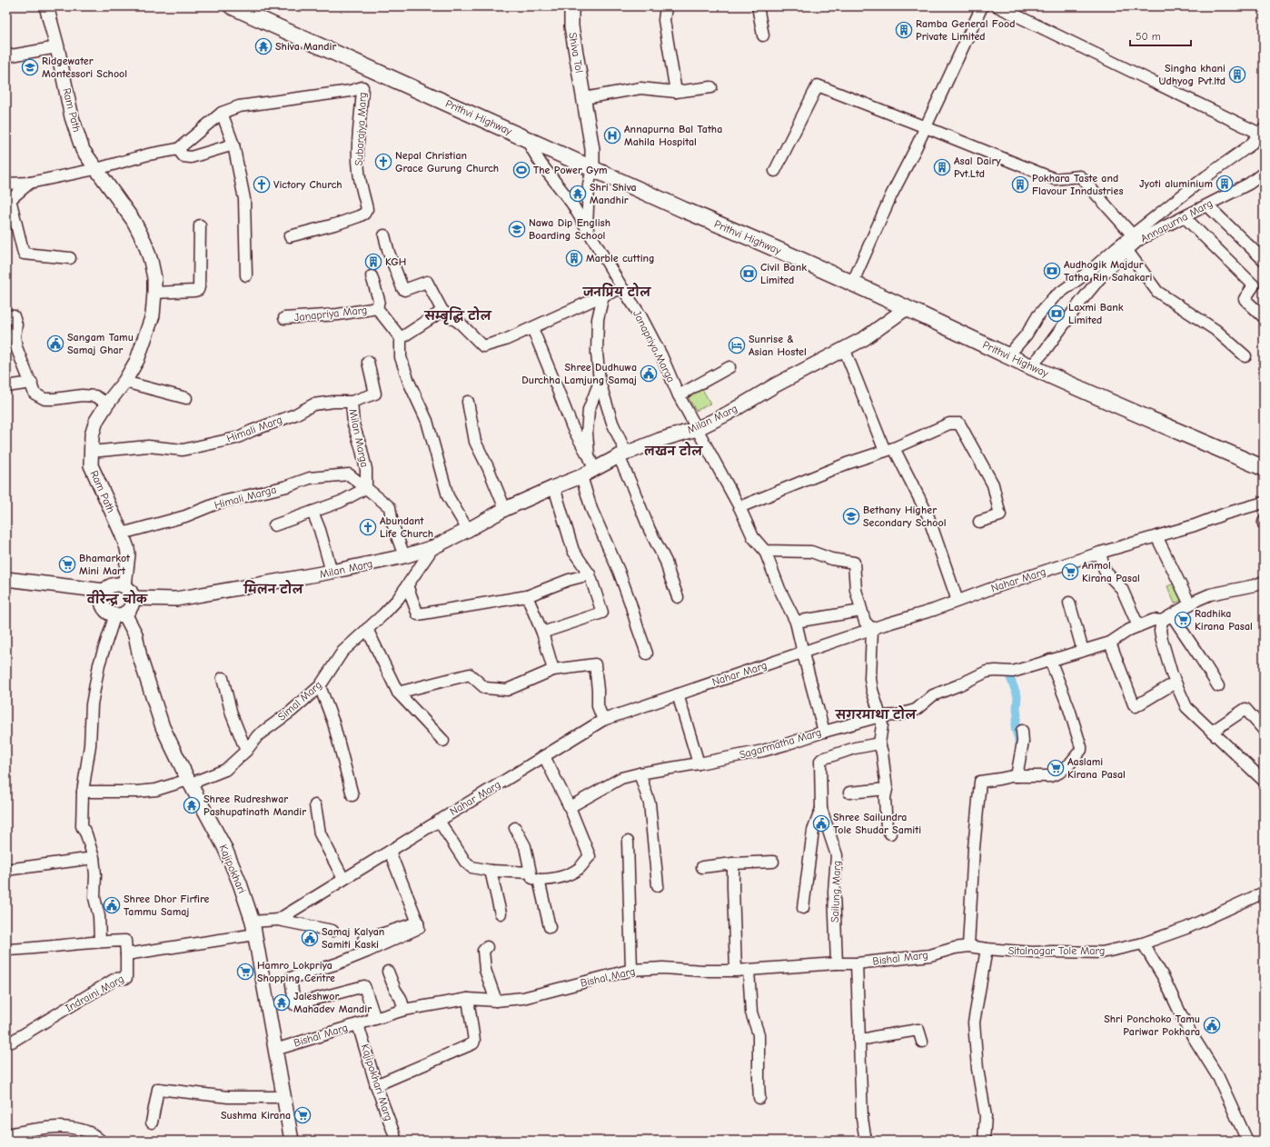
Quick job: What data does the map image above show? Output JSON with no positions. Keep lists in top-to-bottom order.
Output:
{
  "streets": {
    "highway": ["Prithvi Highway"],
    "main road": [
      "Shiva Tol",
      "Ram Path",
      "Milan Marg",
      "Kajipokhari"
    ],
    "street": [
      "Subarajya Marg",
      "Annapurna Marg",
      "Janapriya Marg",
      "Janapriya Marga",
      "Himali Marg",
      "Milan Marga",
      "Himali Marga",
      "Nahar Marg",
      "Simal Marg",
      "Sagarmatha Marg",
      "Sailung Marg",
      "Sitalnagar Tole Marg",
      "Bishal Marg",
      "Indraini Marg",
      "Kajipokhari Marg"
    ]
  },
  "crossings": [
    ["Shiva Tol", "Prithvi Highway"],
    ["Ram Path", "Subarajya Marg"],
    ["Ram Path", "Milan Marg"],
    ["Ram Path", "Himali Marg"],
    ["Ram Path", "Himali Marga"],
    ["Ram Path", "Kajipokhari"],
    ["Prithvi Highway", "Annapurna Marg"],
    ["Prithvi Highway", "Janapriya Marga"],
    ["Prithvi Highway", "Milan Marg"],
    ["Janapriya Marga", "Milan Marg"],
    ["Janapriya Marga", "Nahar Marg"],
    ["Janapriya Marga", "Sagarmatha Marg"],
    ["Milan Marg", "Simal Marg"],
    ["Milan Marg", "Kajipokhari"],
    ["Himali Marg", "Milan Marga"],
    ["Milan Marga", "Himali Marga"],
    ["Nahar Marg", "Kajipokhari"],
    ["Simal Marg", "Kajipokhari"],
    ["Kajipokhari", "Bishal Marg"],
    ["Sailung Marg", "Bishal Marg"],
    ["Sitalnagar Tole Marg", "Bishal Marg"],
    ["Bishal Marg", "Kajipokhari Marg"]
  ],
  "districts": [
    "जनप्रिय टोल",
    "सम्बृद्धि टोल",
    "लखन टोल",
    "मिलन टोल",
    "वीरेन्द्र चोक",
    "सगरमाथा टोल"
  ],
  "places": {
    "building": [
      "Ramba General Food Private Limited",
      "Singha khani Udhyog Pvt.ltd",
      "Asal Dairy Pvt.Ltd",
      "Jyoti aluminium",
      "Pokhara Taste and Flavour Inndustries",
      "Marble cutting",
      "KGH"
    ],
    "temple": [
      "Shiva Mandir",
      "Shri Shiva Mandhir",
      "Shree Rudreshwar Pashupatinath Mandir",
      "Jaleshwor Mahadev Mandir"
    ],
    "school or university": ["Ridgewater Montessori School", "Nawa Dip English Boarding School", "Bethany Higher Secondary School"],
    "hospital": ["Annapurna Bal Tatha Mahila Hospital"],
    "church": ["Nepal Christian Grace Gurung Church", "Victory Church", "Abundant Life Church"],
    "sports": ["The Power Gym"],
    "bank": ["Audhogik Majdur Tatha Rin Sahakari", "Civil Bank Limited", "Laxmi Bank Limited"],
    "public building": [
      "Sangam Tamu Samaj Ghar",
      "Shree Dudhuwa Durchha Lamjung Samaj",
      "Shree Sailundra Tole Shudar Samiti",
      "Shree Dhor Firfire Tammu Samaj",
      "Samaj Kalyan Samiti Kaski",
      "Shri Ponchoko Tamu Pariwar Pokhara"
    ],
    "hotel": ["Sunrise & Asian Hostel"],
    "supermarket": [
      "Bhamarkot Mini Mart",
      "Anmol Kirana Pasal",
      "Radhika Kirana Pasal",
      "Aaslami Kirana Pasal",
      "Hamro Lokpriya Shopping Centre",
      "Sushma Kirana"
    ]
  },
  "scale_bar": "50 m"
}
